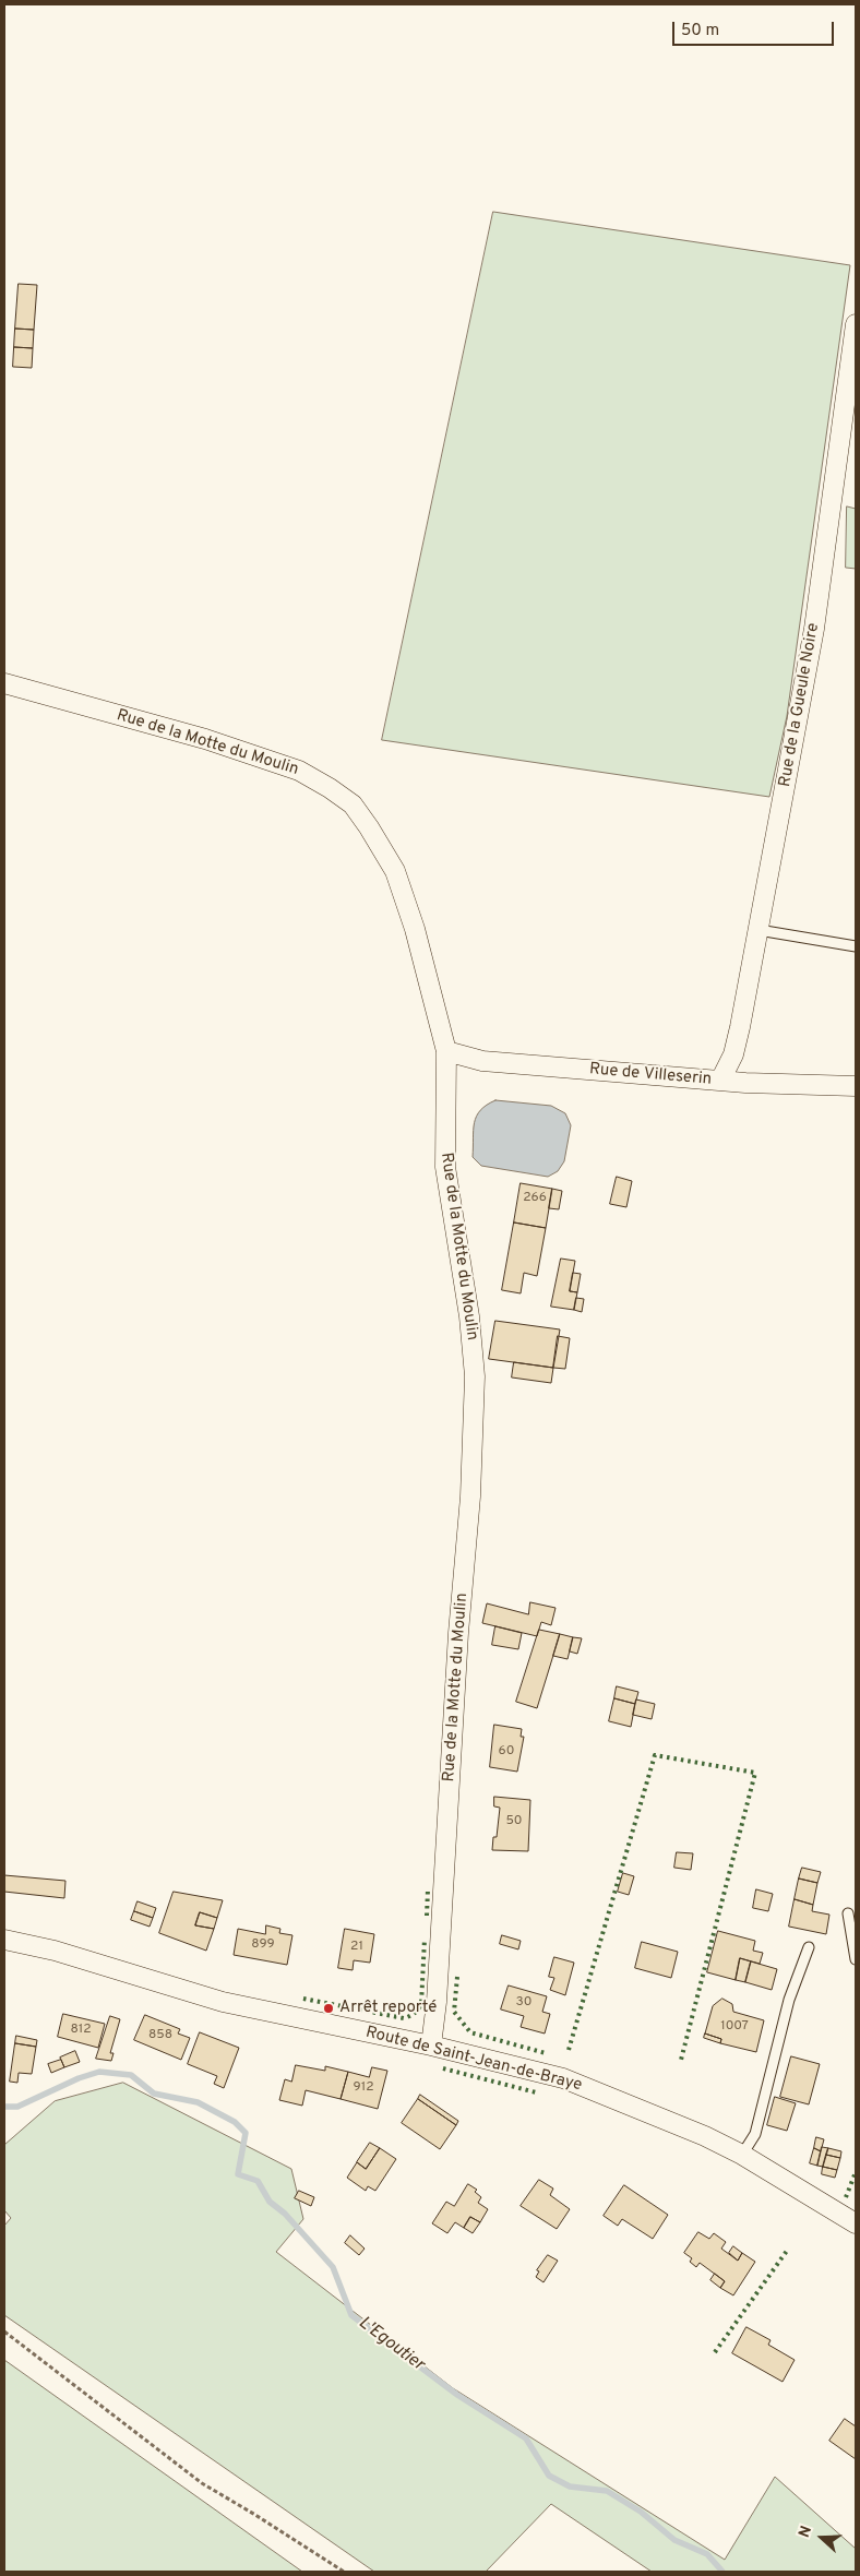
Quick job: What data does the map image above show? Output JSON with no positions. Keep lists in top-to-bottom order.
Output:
{
  "streets": {
    "street": [
      "Rue de la Gueule Noire",
      "Rue de la Motte du Moulin",
      "Rue de Villeserin",
      "Route de Saint-Jean-de-Braye"
    ]
  },
  "crossings": [
    ["Rue de la Gueule Noire", "Rue de Villeserin"],
    ["Rue de la Motte du Moulin", "Rue de Villeserin"],
    ["Rue de la Motte du Moulin", "Route de Saint-Jean-de-Braye"]
  ],
  "water": ["L'Egoutier"],
  "places": ["Arrêt reporté"],
  "house_numbers": [
    "266",
    "60",
    "50",
    "899",
    "21",
    "30",
    "1007",
    "812",
    "858",
    "912"
  ],
  "scale_bar": "50 m",
  "north": "left"
}
